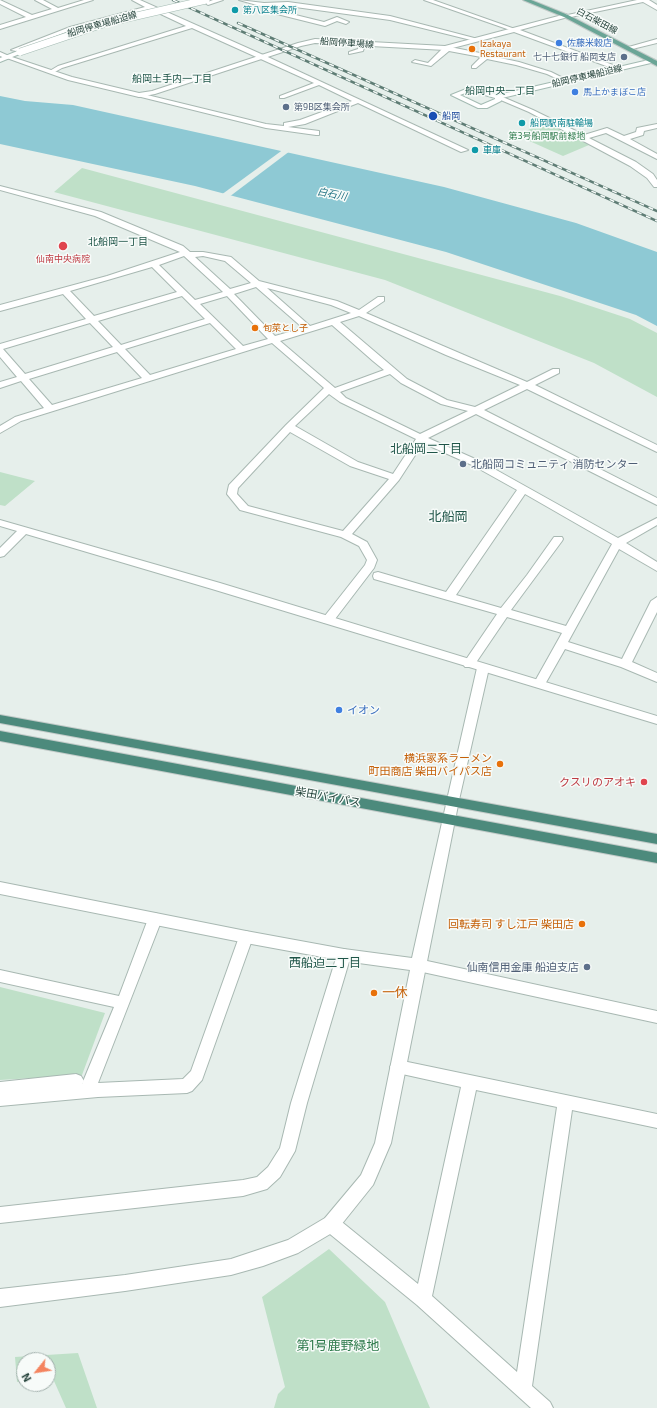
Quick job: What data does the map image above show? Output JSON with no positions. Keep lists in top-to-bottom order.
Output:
{
  "streets": {
    "highway": ["柴田バイパス"],
    "main road": ["白石柴田線"],
    "street": ["船岡停車場船迫線", "船岡停車場線"]
  },
  "crossings": [
    ["白石柴田線", "船岡停車場船迫線"],
    ["白石柴田線", "船岡停車場線"],
    ["船岡停車場船迫線", "船岡停車場線"]
  ],
  "districts": [
    "船岡土手内一丁目",
    "船岡中央一丁目",
    "北船岡一丁目",
    "北船岡二丁目",
    "北船岡",
    "西船迫二丁目"
  ],
  "water": ["白石川"],
  "parks": ["第3号船岡駅前緑地", "第1号鹿野緑地"],
  "places": [
    "第八区集会所",
    "佐藤米穀店",
    "Izakaya Restaurant",
    "七十七銀行 船岡支店",
    "馬上かまぼこ店",
    "第9B区集会所",
    "船岡",
    "船岡駅南駐輪場",
    "車庫",
    "仙南中央病院",
    "旬菜とし子",
    "北船岡コミュニティ 消防センター",
    "イオン",
    "横浜家系ラーメン 町田商店 柴田バイパス店",
    "クスリのアオキ",
    "回転寿司 すし江戸 柴田店",
    "仙南信用金庫 船迫支店",
    "一休"
  ],
  "north": "bottom left"
}
